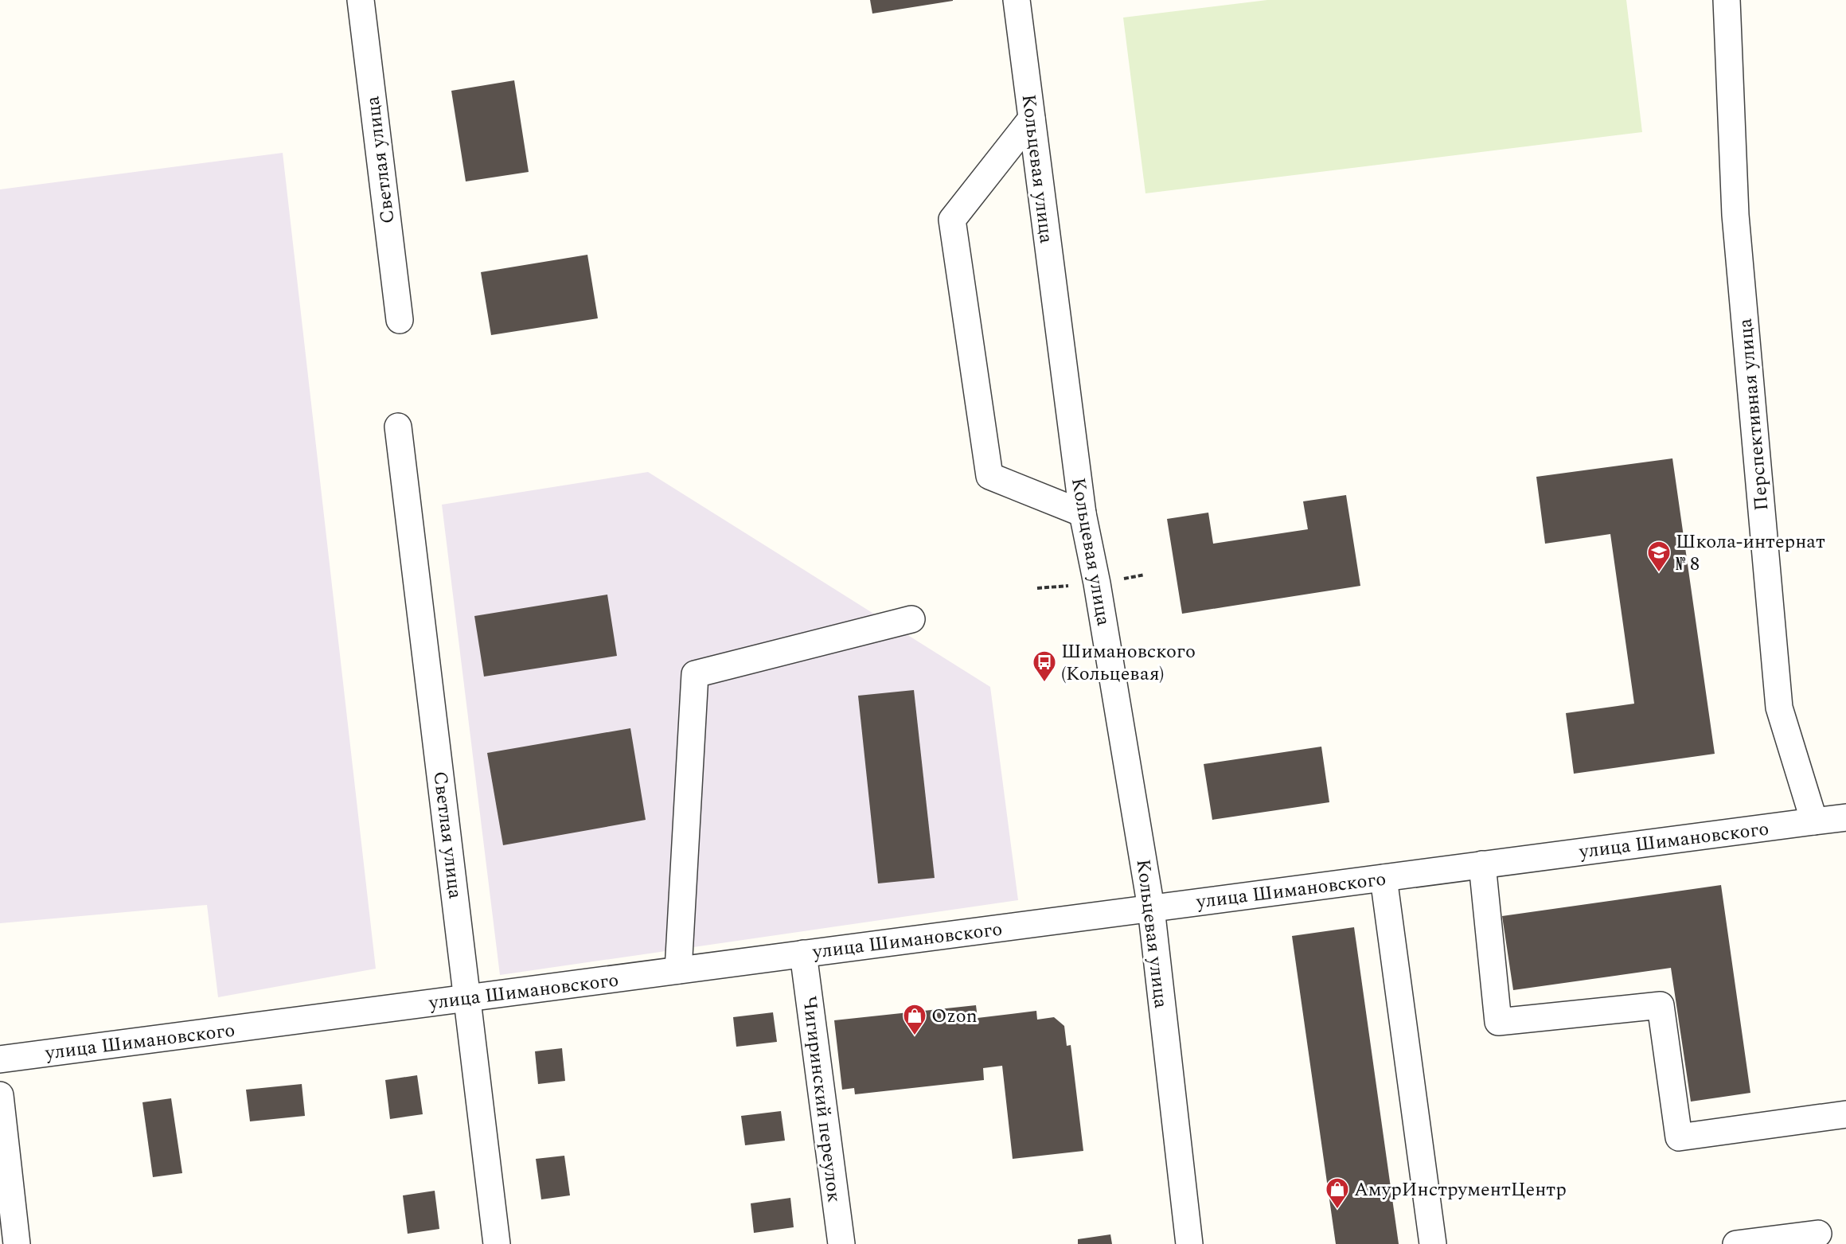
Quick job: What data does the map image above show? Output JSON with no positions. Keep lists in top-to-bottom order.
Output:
{
  "streets": {
    "street": [
      "Светлая улица",
      "Кольцевая улица",
      "Перспективная улица",
      "улица Шимановского",
      "Чигиринский переулок"
    ]
  },
  "crossings": [
    ["Светлая улица", "улица Шимановского"],
    ["Кольцевая улица", "улица Шимановского"],
    ["Перспективная улица", "улица Шимановского"],
    ["улица Шимановского", "Чигиринский переулок"]
  ],
  "places": {
    "school or university": ["Школа-интернат № 8"],
    "bus stop": ["Шимановского (Кольцевая)"],
    "shop": ["Ozon", "АмурИнструментЦентр"]
  }
}
